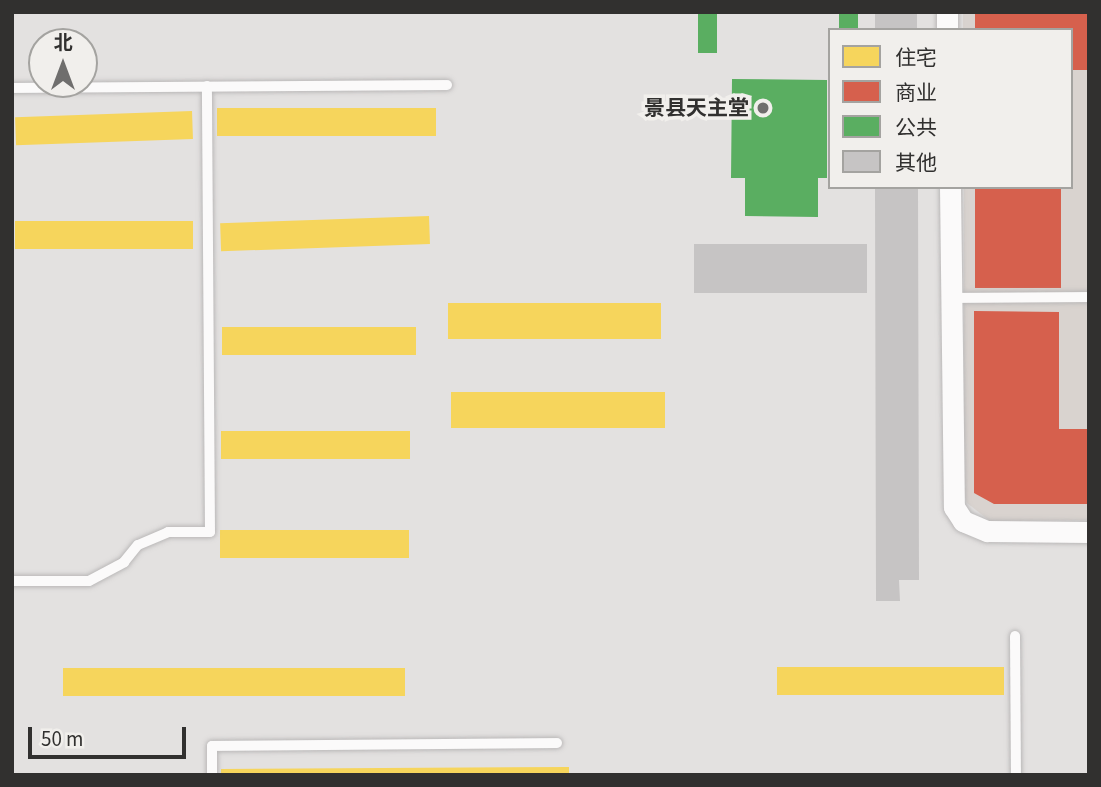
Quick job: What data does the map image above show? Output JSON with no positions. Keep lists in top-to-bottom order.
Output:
{
  "places": ["景县天主堂"],
  "legend": [
    "住宅",
    "商业",
    "公共",
    "其他"
  ],
  "scale_bar": "50 m",
  "north": "top"
}
